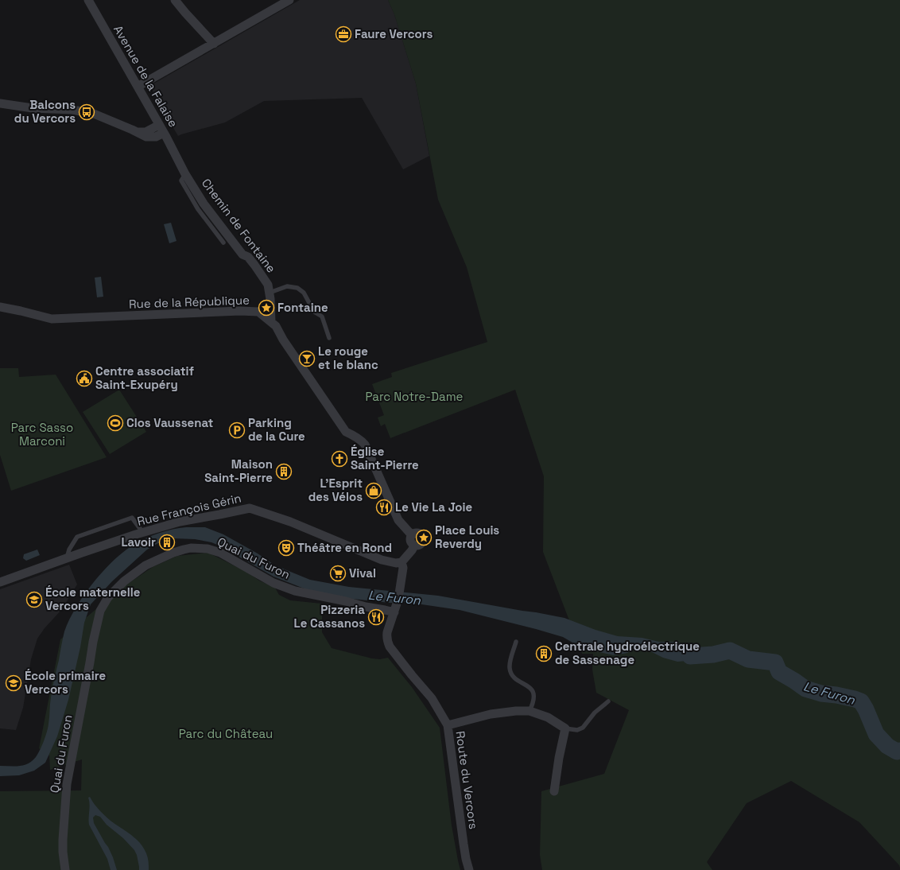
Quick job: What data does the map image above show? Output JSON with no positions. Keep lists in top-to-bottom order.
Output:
{
  "streets": {
    "street": [
      "Avenue de la Falaise",
      "Chemin de Fontaine",
      "Rue de la République",
      "Rue François Gérin",
      "Quai du Furon",
      "Route du Vercors"
    ]
  },
  "crossings": [
    ["Avenue de la Falaise", "Chemin de Fontaine"],
    ["Chemin de Fontaine", "Rue de la République"],
    ["Rue de la République", "Rue François Gérin"],
    ["Rue de la République", "Route du Vercors"],
    ["Rue François Gérin", "Route du Vercors"],
    ["Quai du Furon", "Route du Vercors"]
  ],
  "water": ["Le Furon"],
  "parks": ["Parc Notre-Dame", "Parc Sasso Marconi", "Parc du Château"],
  "places": {
    "office": ["Faure Vercors"],
    "bus stop": ["Balcons du Vercors"],
    "place": ["Fontaine", "Place Louis Reverdy"],
    "bar": ["Le rouge et le blanc"],
    "public building": ["Centre associatif Saint-Exupéry"],
    "sports": ["Clos Vaussenat"],
    "parking": ["Parking de la Cure"],
    "church": ["Église Saint-Pierre"],
    "building": ["Maison Saint-Pierre", "Lavoir", "Centrale hydroélectrique de Sassenage"],
    "shop": ["L'Esprit des Vélos"],
    "restaurant": ["Le Vie La Joie", "Pizzeria Le Cassanos"],
    "theatre": ["Théâtre en Rond"],
    "supermarket": ["Vival"],
    "school or university": ["École maternelle Vercors", "École primaire Vercors"]
  }
}
